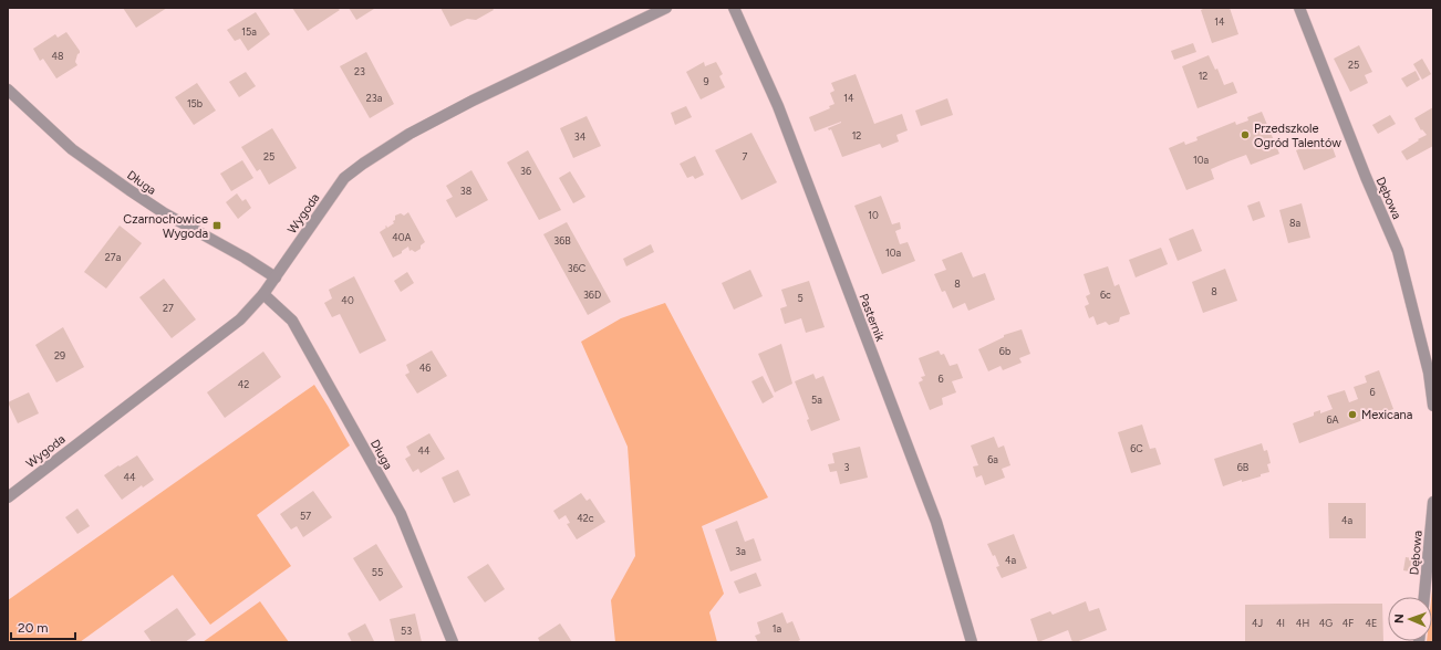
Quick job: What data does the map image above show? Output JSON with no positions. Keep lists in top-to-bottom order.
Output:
{
  "streets": {
    "street": [
      "Długa",
      "Dębowa",
      "Wygoda",
      "Pasternik"
    ]
  },
  "crossings": [
    ["Długa", "Wygoda"]
  ],
  "places": {
    "other": ["Przedszkole Ogród Talentów", "Mexicana"],
    "transit": ["Czarnochowice Wygoda"]
  },
  "house_numbers": [
    "14",
    "15a",
    "48",
    "25",
    "23",
    "12",
    "9",
    "23a",
    "14",
    "15b",
    "12",
    "34",
    "25",
    "7",
    "10a",
    "36",
    "38",
    "10",
    "8a",
    "40A",
    "36B",
    "10a",
    "27a",
    "36C",
    "8",
    "8",
    "36D",
    "6c",
    "5",
    "40",
    "27",
    "6b",
    "29",
    "46",
    "6",
    "42",
    "6",
    "5a",
    "6A",
    "6C",
    "44",
    "6a",
    "3",
    "6B",
    "44",
    "57",
    "42c",
    "4a",
    "3a",
    "4a",
    "55",
    "4J",
    "4I",
    "4H",
    "4G",
    "4F",
    "4E",
    "1a",
    "53"
  ],
  "scale_bar": "20 m",
  "north": "left"
}
